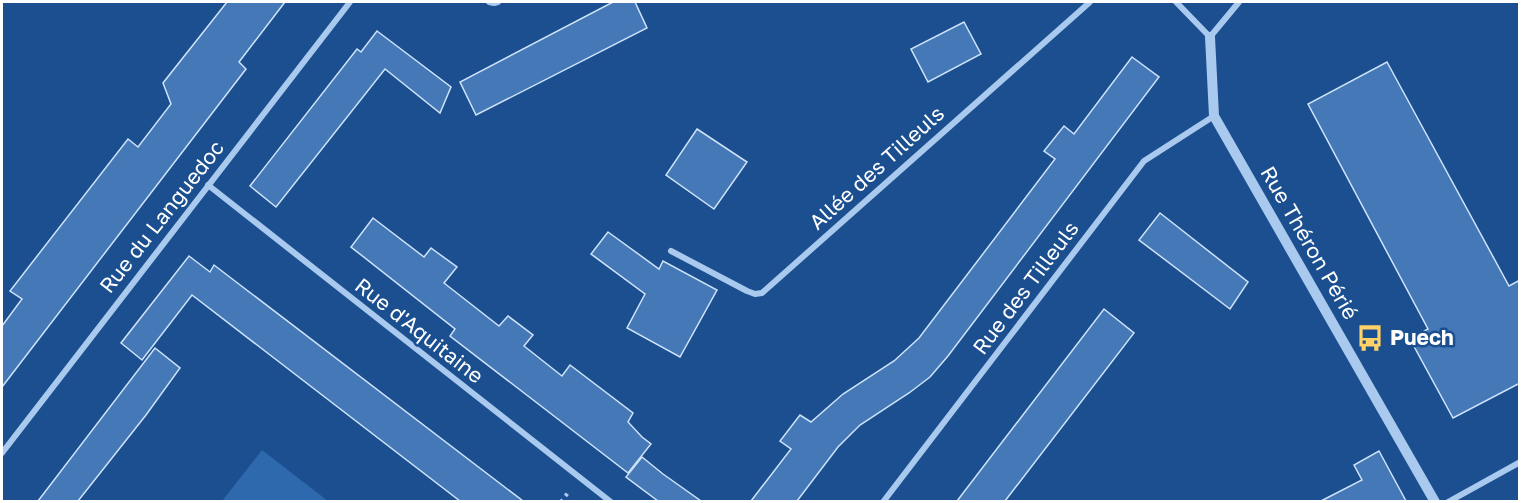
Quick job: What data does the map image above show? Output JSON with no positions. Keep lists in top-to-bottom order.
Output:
{
  "streets": {
    "street": [
      "Allée des Tilleuls",
      "Rue du Languedoc",
      "Rue Théron Périé",
      "Rue des Tilleuls",
      "Rue d'Aquitaine"
    ]
  },
  "crossings": [
    ["Rue du Languedoc", "Rue d'Aquitaine"],
    ["Rue Théron Périé", "Rue des Tilleuls"]
  ],
  "places": {
    "bus stop": ["Puech"]
  }
}
